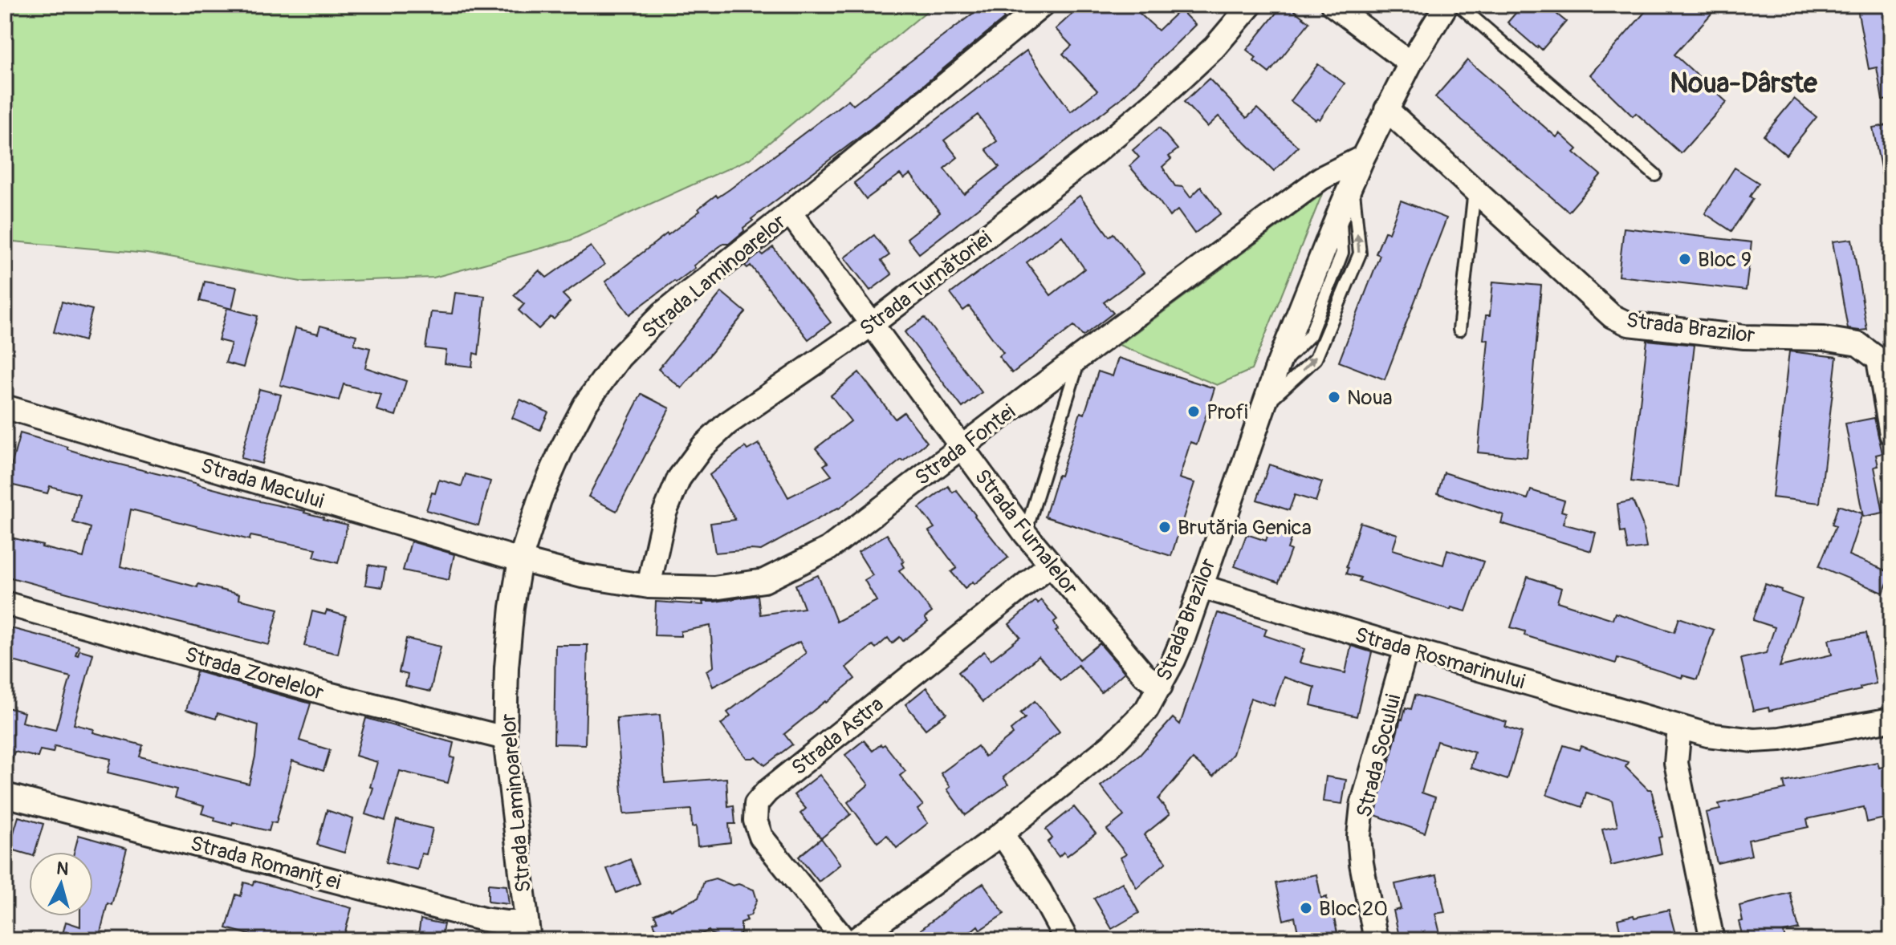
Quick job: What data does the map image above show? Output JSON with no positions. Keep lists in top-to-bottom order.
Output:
{
  "streets": {
    "street": [
      "Strada Laminoarelor",
      "Strada Turnătoriei",
      "Strada Brazilor",
      "Strada Fontei",
      "Strada Macului",
      "Strada Furnalelor",
      "Strada Rosmarinului",
      "Strada Zorelelor",
      "Strada Astra",
      "Strada Socului",
      "Strada Romaniței"
    ]
  },
  "crossings": [
    ["Strada Laminoarelor", "Strada Fontei"],
    ["Strada Laminoarelor", "Strada Macului"],
    ["Strada Laminoarelor", "Strada Furnalelor"],
    ["Strada Laminoarelor", "Strada Zorelelor"],
    ["Strada Laminoarelor", "Strada Romaniței"],
    ["Strada Turnătoriei", "Strada Fontei"],
    ["Strada Turnătoriei", "Strada Furnalelor"],
    ["Strada Brazilor", "Strada Fontei"],
    ["Strada Brazilor", "Strada Furnalelor"],
    ["Strada Brazilor", "Strada Rosmarinului"],
    ["Strada Fontei", "Strada Macului"],
    ["Strada Fontei", "Strada Furnalelor"],
    ["Strada Furnalelor", "Strada Astra"],
    ["Strada Rosmarinului", "Strada Socului"]
  ],
  "districts": ["Noua-Dârste"],
  "places": [
    "Bloc 9",
    "Noua",
    "Profi",
    "Brutăria Genica",
    "Bloc 20"
  ],
  "north": "top"
}
